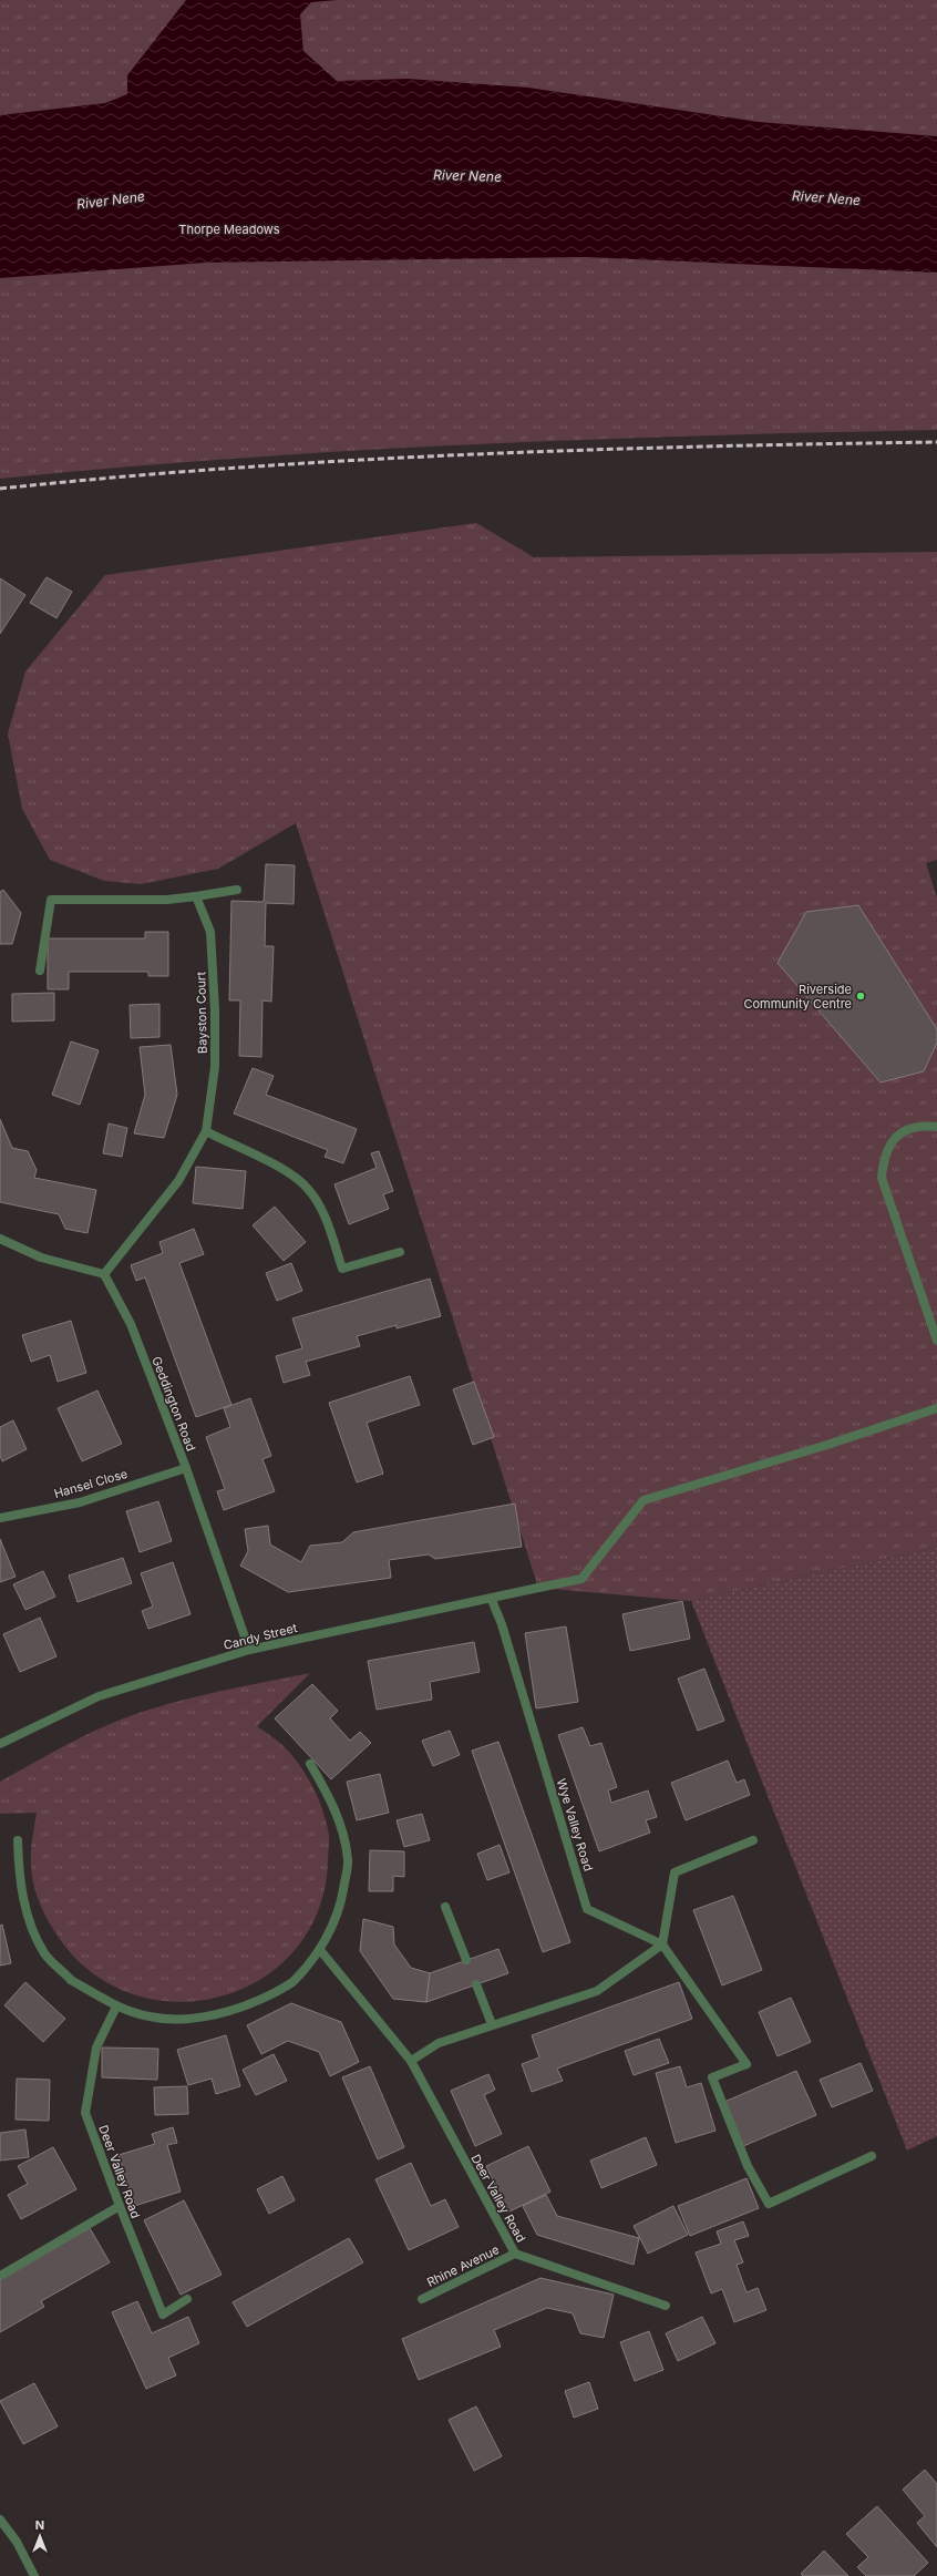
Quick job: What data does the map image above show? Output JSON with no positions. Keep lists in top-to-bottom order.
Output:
{
  "streets": {
    "street": [
      "Bayston Court",
      "Geddington Road",
      "Hansel Close",
      "Candy Street",
      "Wye Valley Road",
      "Deer Valley Road",
      "Rhine Avenue"
    ]
  },
  "crossings": [
    ["Bayston Court", "Geddington Road"],
    ["Geddington Road", "Hansel Close"],
    ["Geddington Road", "Candy Street"],
    ["Candy Street", "Wye Valley Road"],
    ["Deer Valley Road", "Rhine Avenue"]
  ],
  "water": ["River Nene"],
  "parks": ["Thorpe Meadows"],
  "places": ["Riverside Community Centre"],
  "north": "top"
}
